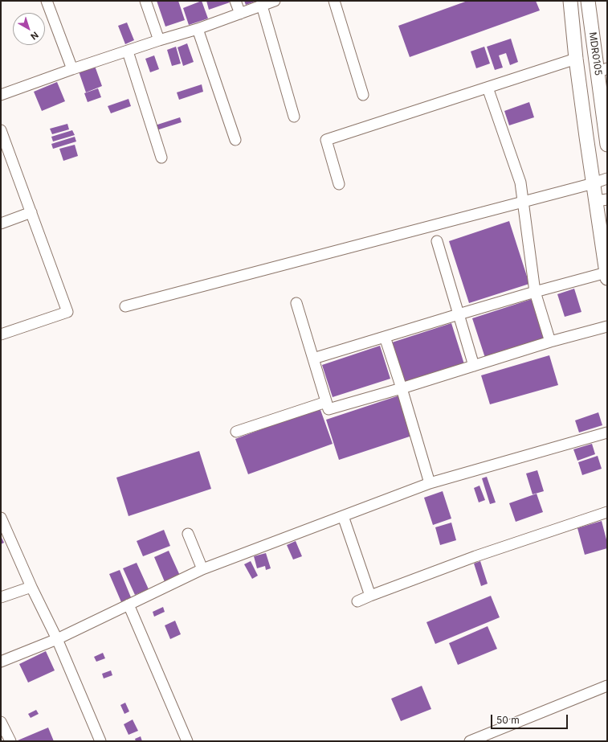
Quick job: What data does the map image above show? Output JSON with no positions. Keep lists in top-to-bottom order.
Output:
{
  "streets": {
    "main road": ["MDR0105"]
  },
  "scale_bar": "50 m",
  "north": "bottom right"
}
